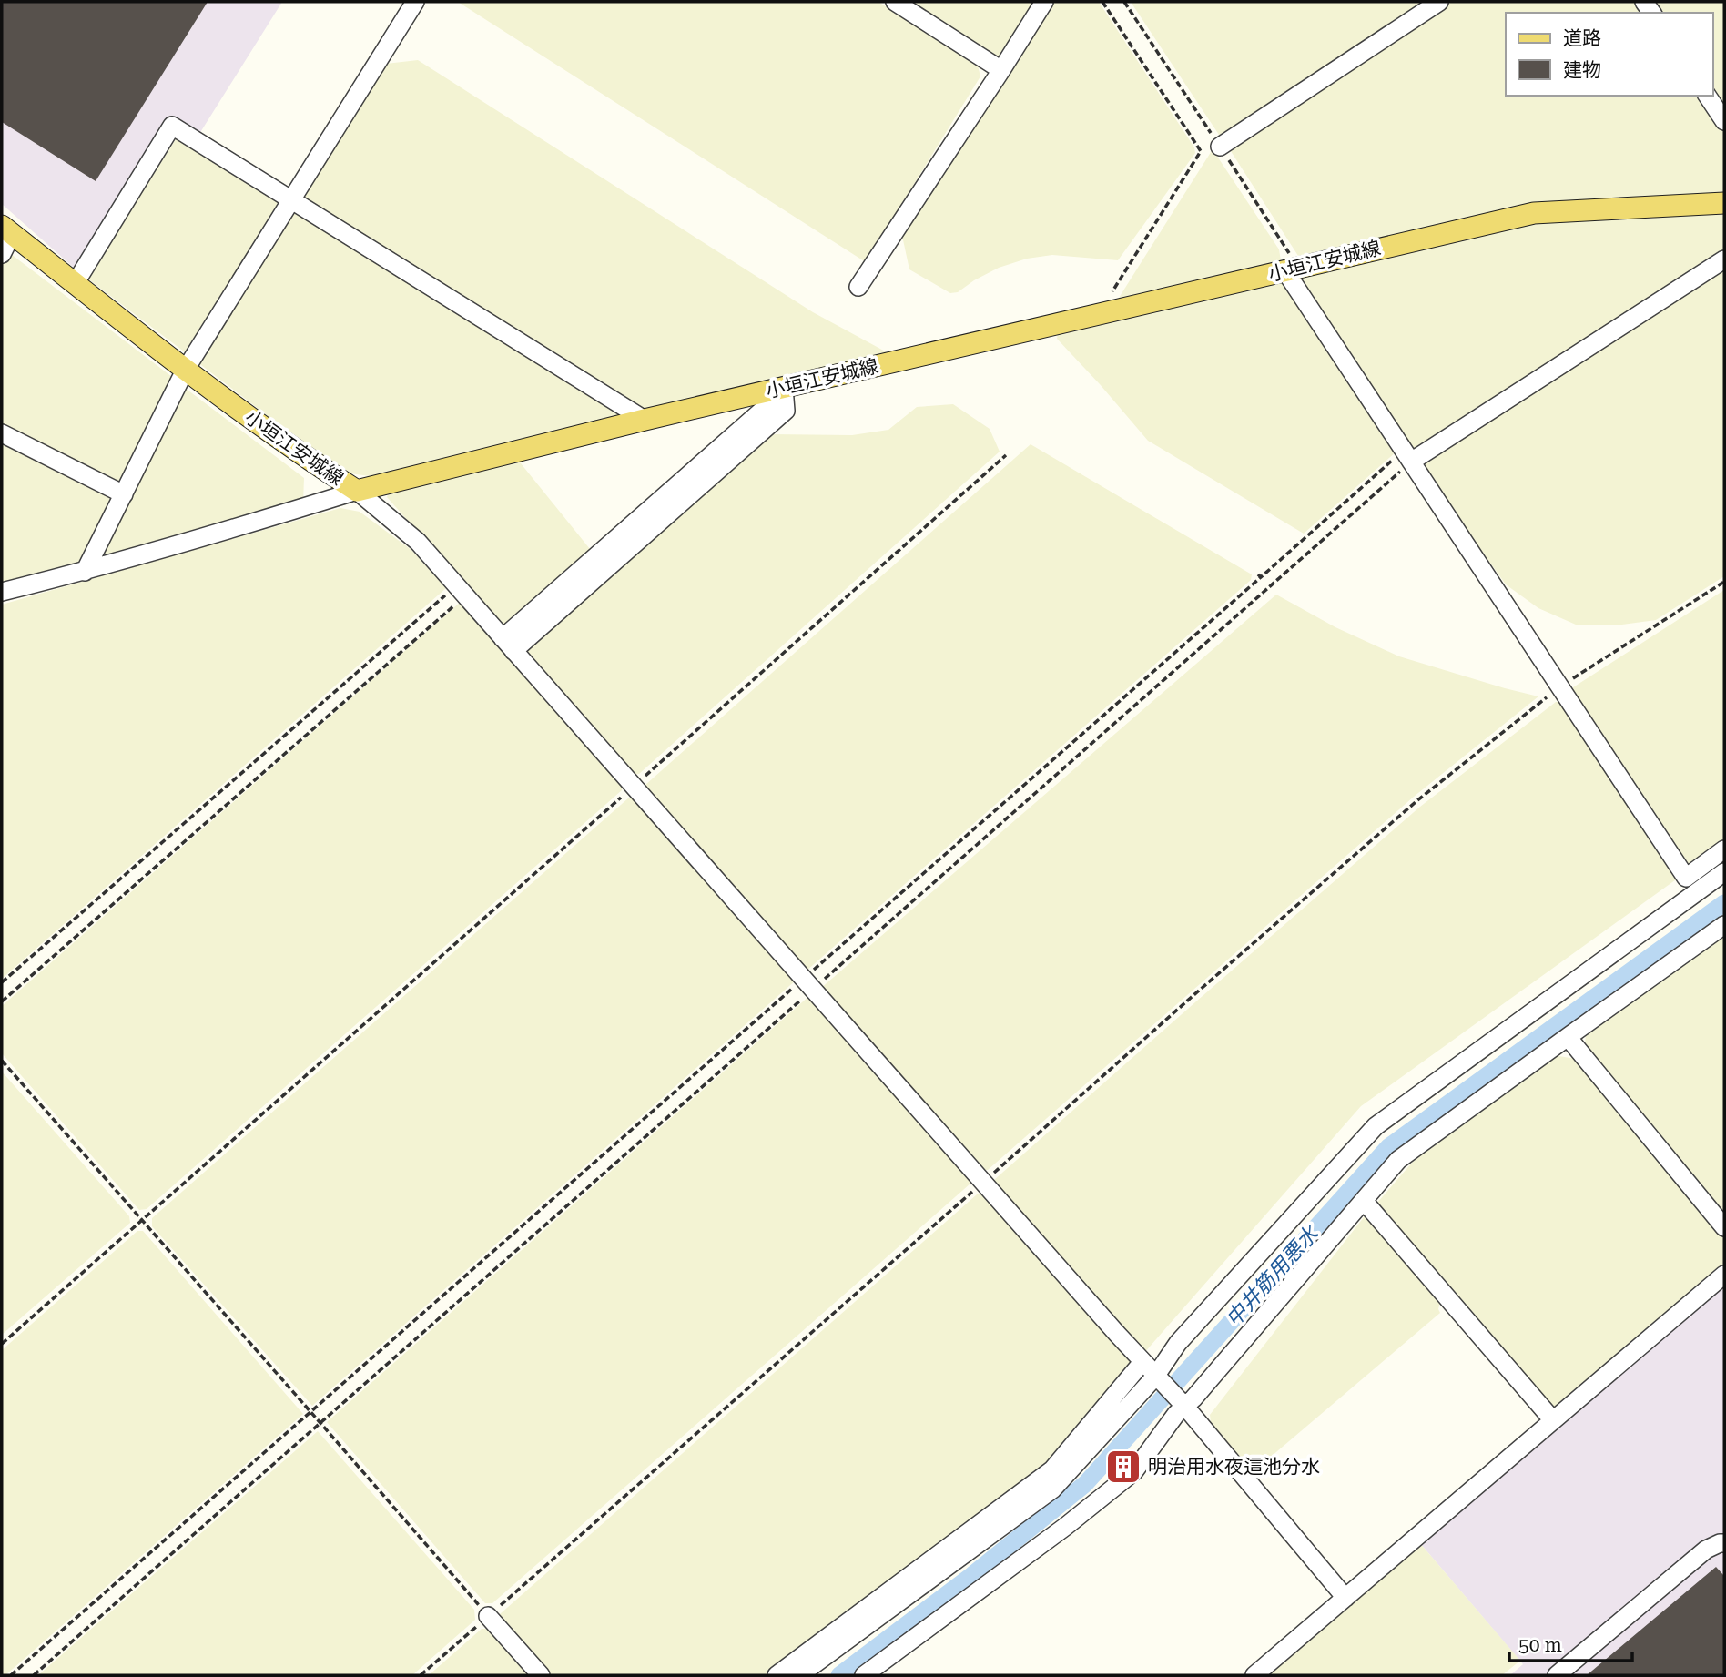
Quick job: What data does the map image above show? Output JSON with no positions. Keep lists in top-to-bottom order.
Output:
{
  "streets": {
    "main road": ["小垣江安城線"]
  },
  "water": ["中井筋用悪水"],
  "places": {
    "building": ["明治用水夜這池分水"]
  },
  "legend": ["道路", "建物"],
  "scale_bar": "50 m"
}
